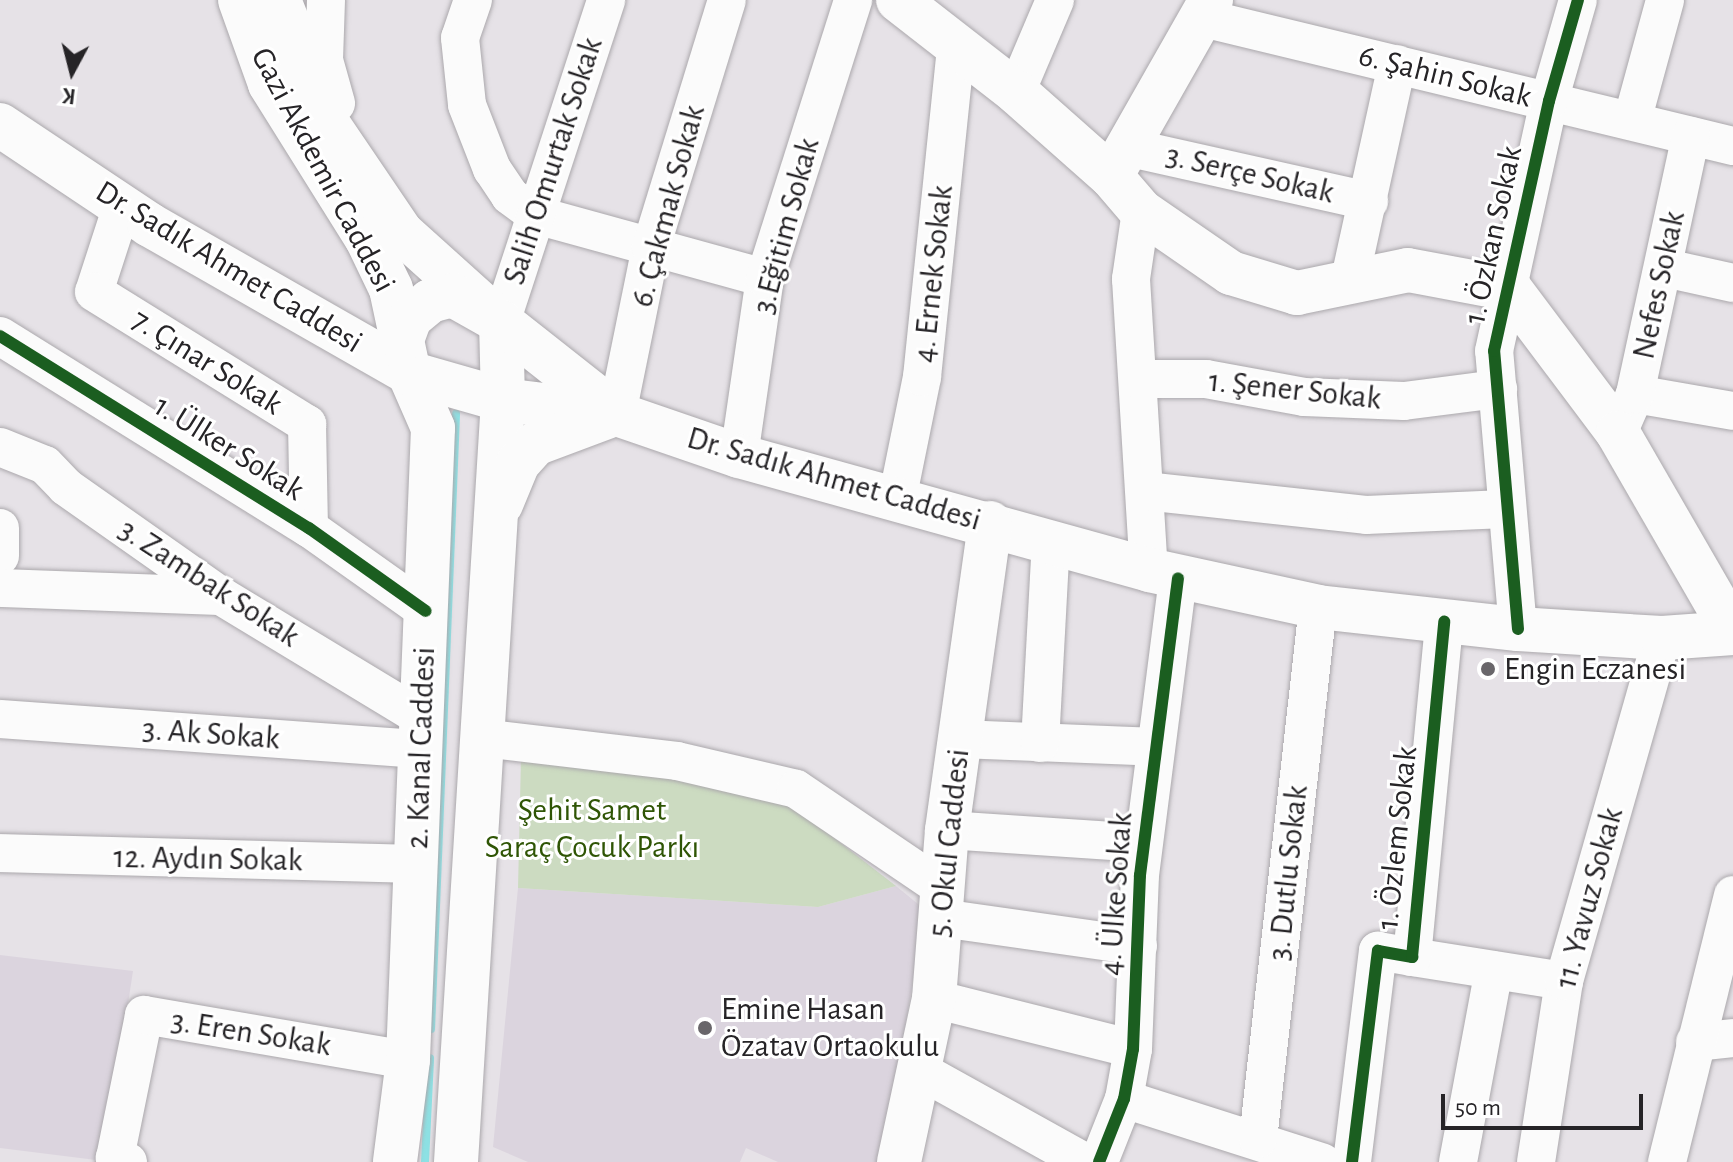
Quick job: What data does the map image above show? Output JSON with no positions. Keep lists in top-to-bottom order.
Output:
{
  "streets": {
    "main road": [
      "Gazi Akdemir Caddesi",
      "Dr. Sadık Ahmet Caddesi",
      "2. Kanal Caddesi",
      "5. Okul Caddesi"
    ],
    "street": [
      "6. Şahin Sokak",
      "Salih Omurtak Sokak",
      "3. Serçe Sokak",
      "6. Çakmak Sokak",
      "3.Eğitim Sokak",
      "1. Özkan Sokak",
      "4. Ernek Sokak",
      "Nefes Sokak",
      "7. Çınar Sokak",
      "1. Şener Sokak",
      "1. Ülker Sokak",
      "3. Zambak Sokak",
      "3. Ak Sokak",
      "1. Özlem Sokak",
      "12. Aydın Sokak",
      "3. Dutlu Sokak",
      "4. Ülke Sokak",
      "11. Yavuz Sokak",
      "3. Eren Sokak"
    ]
  },
  "crossings": [
    ["6. Şahin Sokak", "1. Özkan Sokak"],
    ["6. Şahin Sokak", "Nefes Sokak"],
    ["Salih Omurtak Sokak", "Gazi Akdemir Caddesi"],
    ["Gazi Akdemir Caddesi", "Dr. Sadık Ahmet Caddesi"],
    ["Gazi Akdemir Caddesi", "2. Kanal Caddesi"],
    ["6. Çakmak Sokak", "Dr. Sadık Ahmet Caddesi"],
    ["3.Eğitim Sokak", "Dr. Sadık Ahmet Caddesi"],
    ["1. Özkan Sokak", "Dr. Sadık Ahmet Caddesi"],
    ["1. Özkan Sokak", "1. Şener Sokak"],
    ["Dr. Sadık Ahmet Caddesi", "4. Ernek Sokak"],
    ["Dr. Sadık Ahmet Caddesi", "7. Çınar Sokak"],
    ["Dr. Sadık Ahmet Caddesi", "2. Kanal Caddesi"],
    ["Dr. Sadık Ahmet Caddesi", "1. Özlem Sokak"],
    ["Dr. Sadık Ahmet Caddesi", "5. Okul Caddesi"],
    ["Dr. Sadık Ahmet Caddesi", "3. Dutlu Sokak"],
    ["Dr. Sadık Ahmet Caddesi", "4. Ülke Sokak"],
    ["Dr. Sadık Ahmet Caddesi", "11. Yavuz Sokak"],
    ["7. Çınar Sokak", "1. Ülker Sokak"],
    ["1. Şener Sokak", "4. Ülke Sokak"],
    ["1. Ülker Sokak", "2. Kanal Caddesi"],
    ["3. Zambak Sokak", "3. Ak Sokak"],
    ["3. Zambak Sokak", "2. Kanal Caddesi"],
    ["3. Ak Sokak", "2. Kanal Caddesi"],
    ["2. Kanal Caddesi", "12. Aydın Sokak"],
    ["2. Kanal Caddesi", "3. Eren Sokak"]
  ],
  "parks": ["Şehit Samet Saraç Çocuk Parkı"],
  "places": ["Engin Eczanesi", "Emine Hasan Özatav Ortaokulu"],
  "scale_bar": "50 m",
  "north": "bottom"
}
